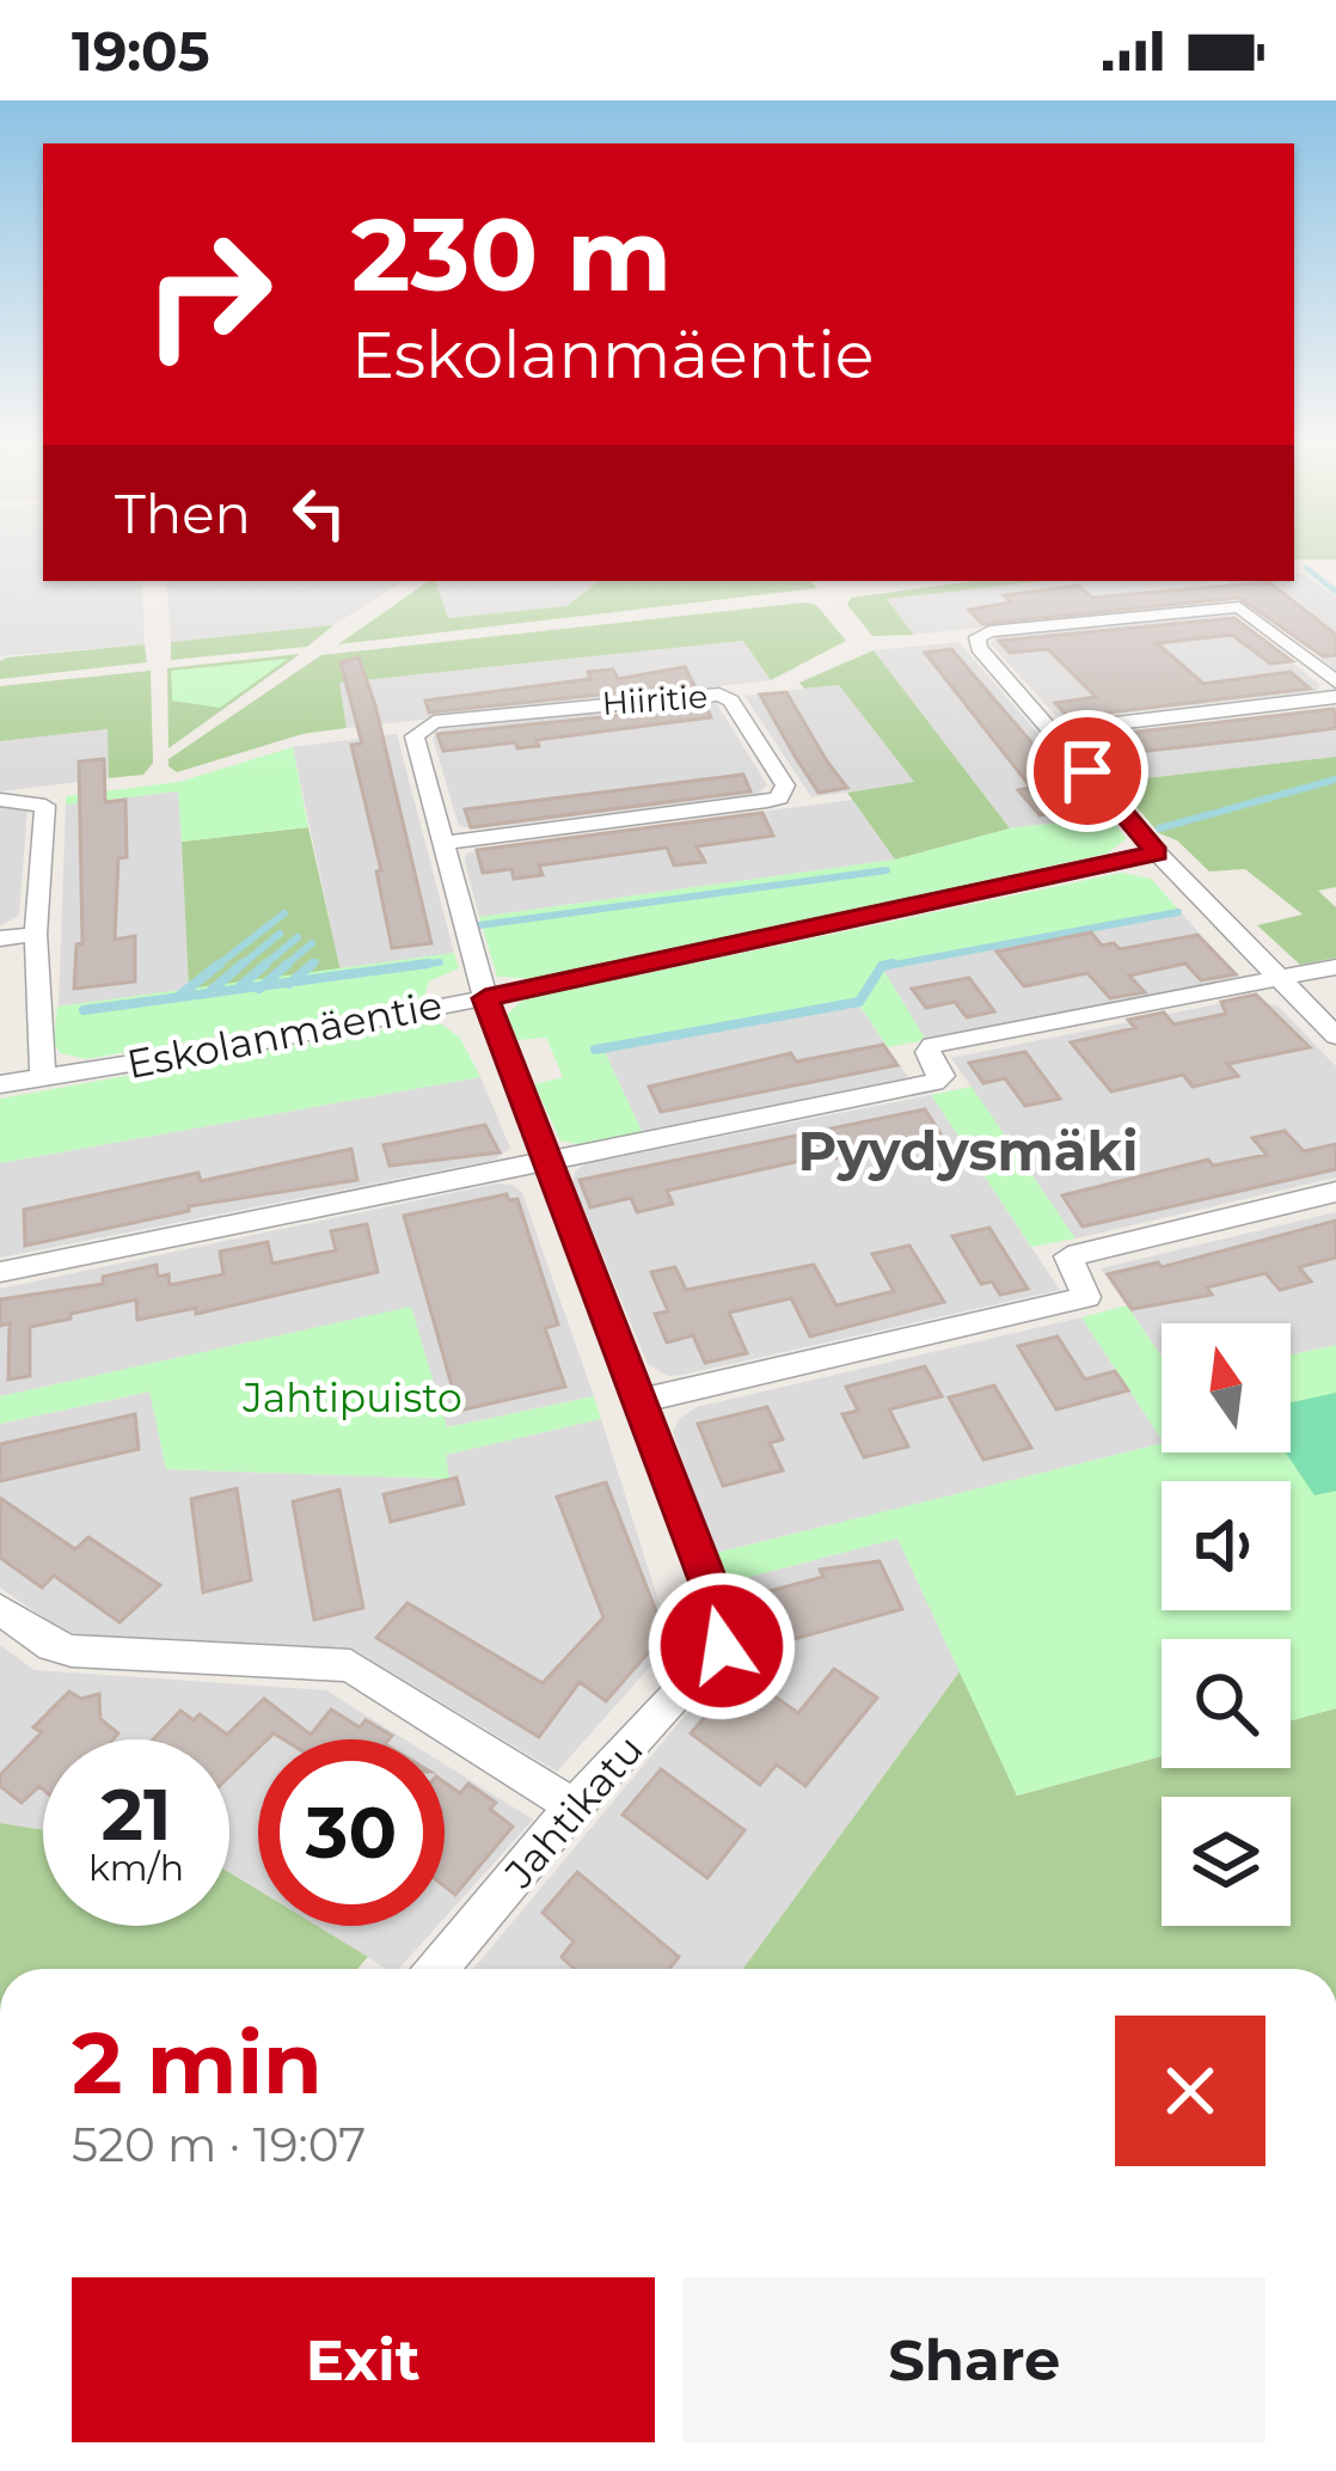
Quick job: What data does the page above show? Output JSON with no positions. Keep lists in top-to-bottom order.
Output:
{
  "streets": {
    "street": ["Hiiritie", "Eskolanmäentie", "Jahtikatu"]
  },
  "crossings": [
    ["Hiiritie", "Eskolanmäentie"],
    ["Hiiritie", "Jahtikatu"],
    ["Eskolanmäentie", "Jahtikatu"]
  ],
  "districts": ["Pyydysmäki"],
  "parks": ["Jahtipuisto"],
  "north": "top",
  "page": {
    "status": "19:05",
    "turn": ["230 m", "Eskolanmäentie"],
    "then": "Then",
    "speed": "21 km/h",
    "limit": "30",
    "heading": ["2 min", "520 m · 19:07"],
    "buttons": ["Exit", "Share"]
  }
}
